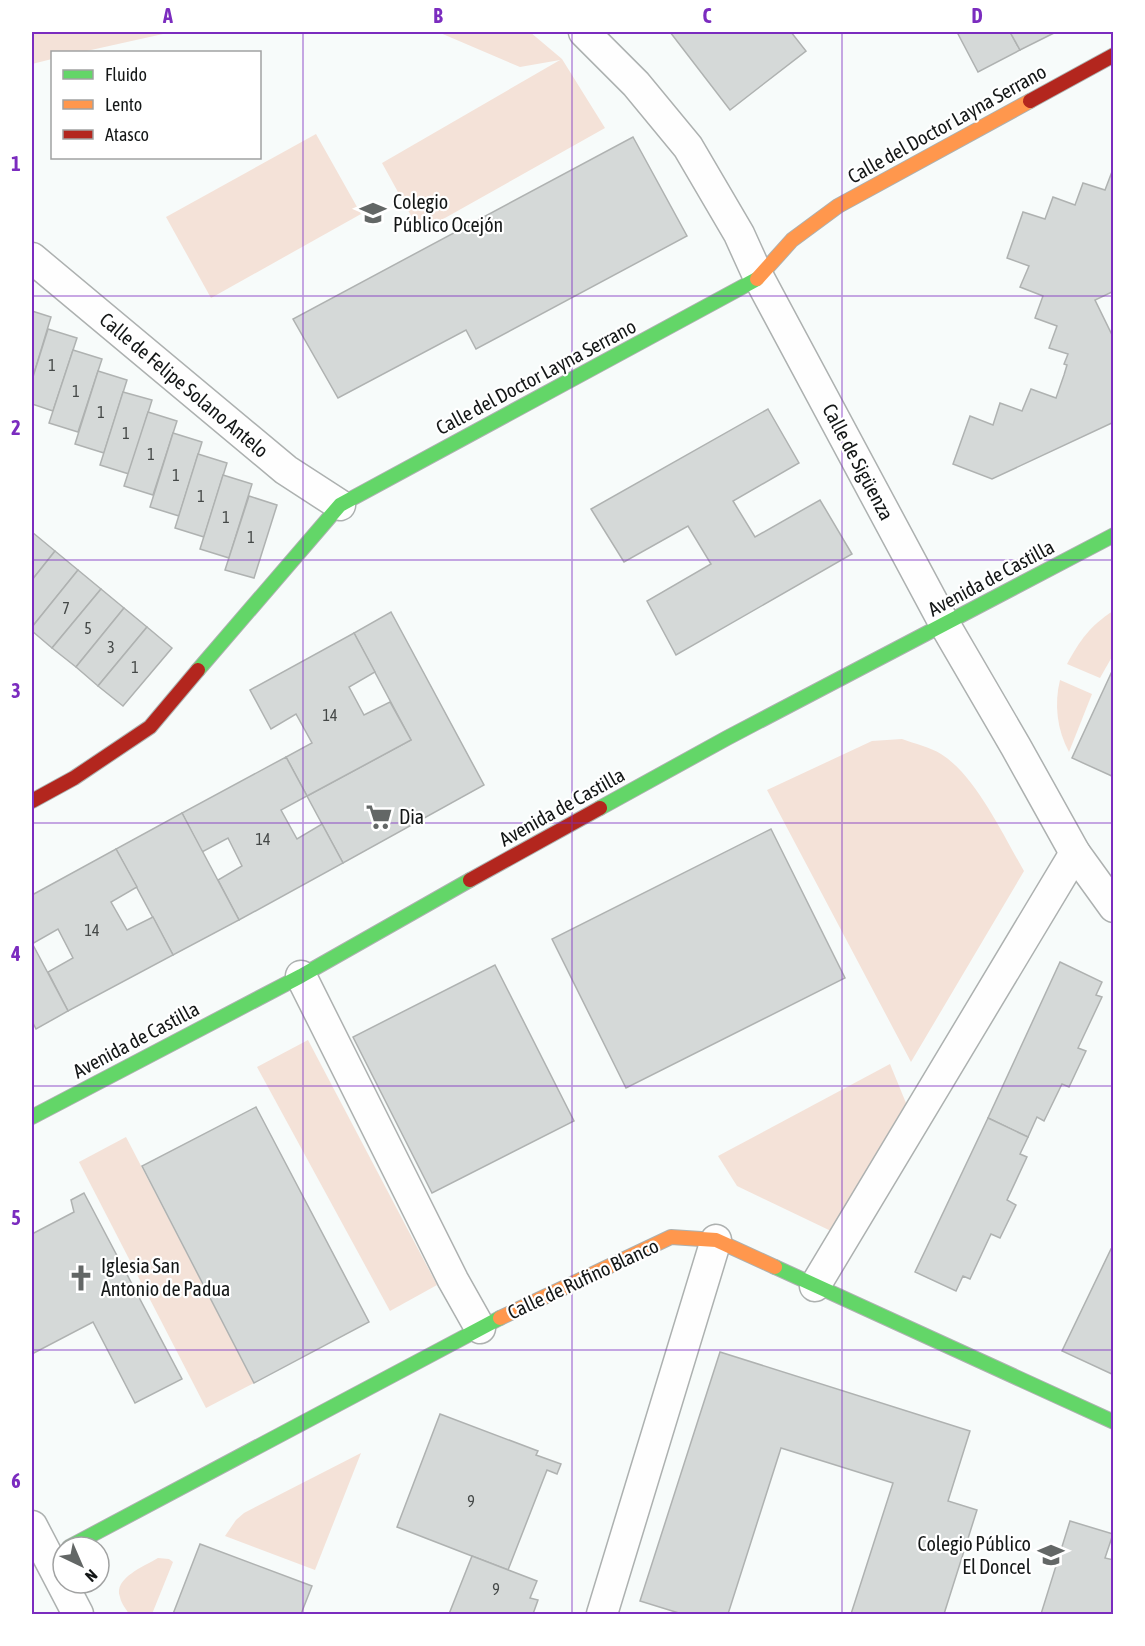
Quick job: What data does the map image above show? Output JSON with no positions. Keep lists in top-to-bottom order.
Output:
{
  "streets": {
    "street": [
      "Calle del Doctor Layna Serrano",
      "Calle de Felipe Solano Antelo",
      "Calle de Sigüenza",
      "Avenida de Castilla",
      "Calle de Rufino Blanco"
    ]
  },
  "crossings": [
    ["Calle del Doctor Layna Serrano", "Calle de Felipe Solano Antelo"],
    ["Calle del Doctor Layna Serrano", "Calle de Sigüenza"],
    ["Calle de Sigüenza", "Avenida de Castilla"]
  ],
  "places": {
    "school or university": ["Colegio Público Ocejón", "Colegio Público El Doncel"],
    "supermarket": ["Dia"],
    "church": ["Iglesia San Antonio de Padua"]
  },
  "house_numbers": [
    "1",
    "1",
    "1",
    "1",
    "1",
    "1",
    "1",
    "1",
    "1",
    "7",
    "5",
    "3",
    "1",
    "14",
    "14",
    "14",
    "9",
    "9"
  ],
  "legend": ["Fluido", "Lento", "Atasco"],
  "north": "bottom right",
  "grid": {
    "columns": [
      "A",
      "B",
      "C",
      "D"
    ],
    "rows": [
      "1",
      "2",
      "3",
      "4",
      "5",
      "6"
    ]
  }
}
